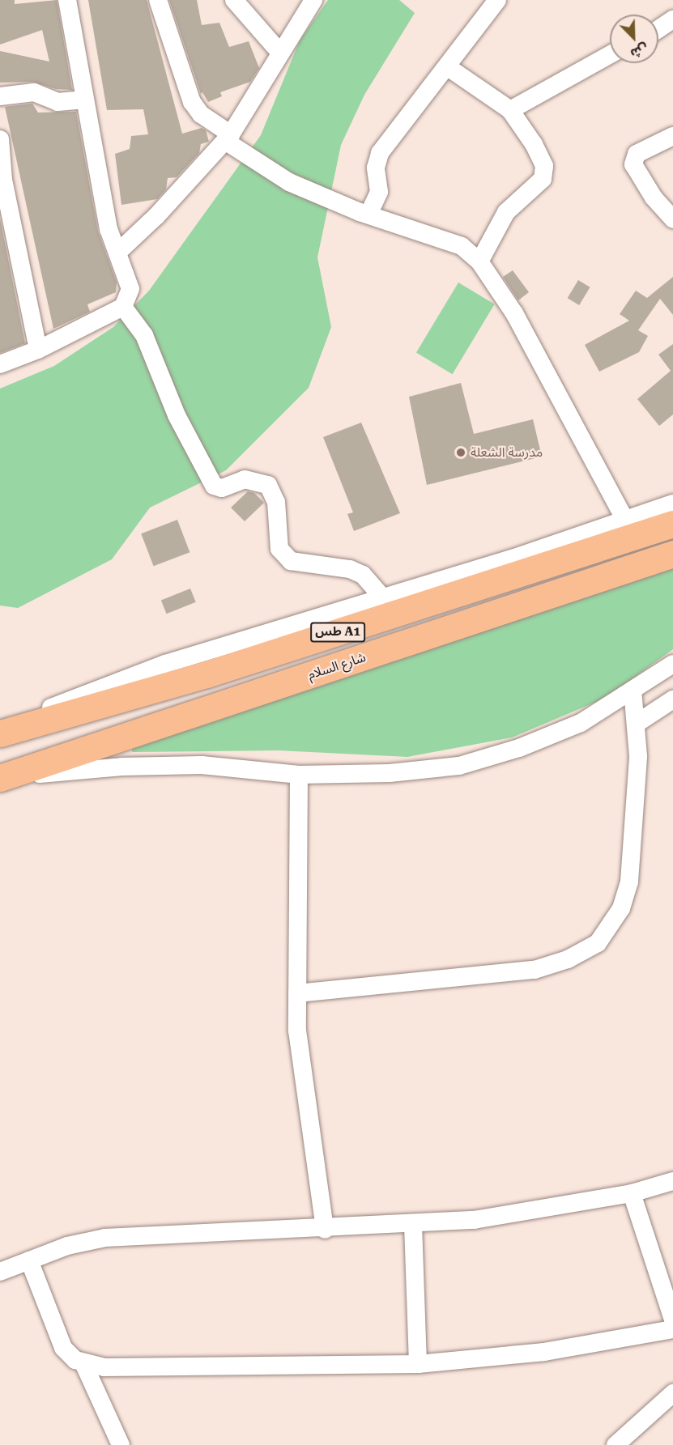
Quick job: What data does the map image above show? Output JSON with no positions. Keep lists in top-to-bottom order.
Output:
{
  "streets": {
    "highway": ["طس A1", "شارع السلام"]
  },
  "places": ["مدرسة الشعلة"],
  "north": "bottom right"
}
